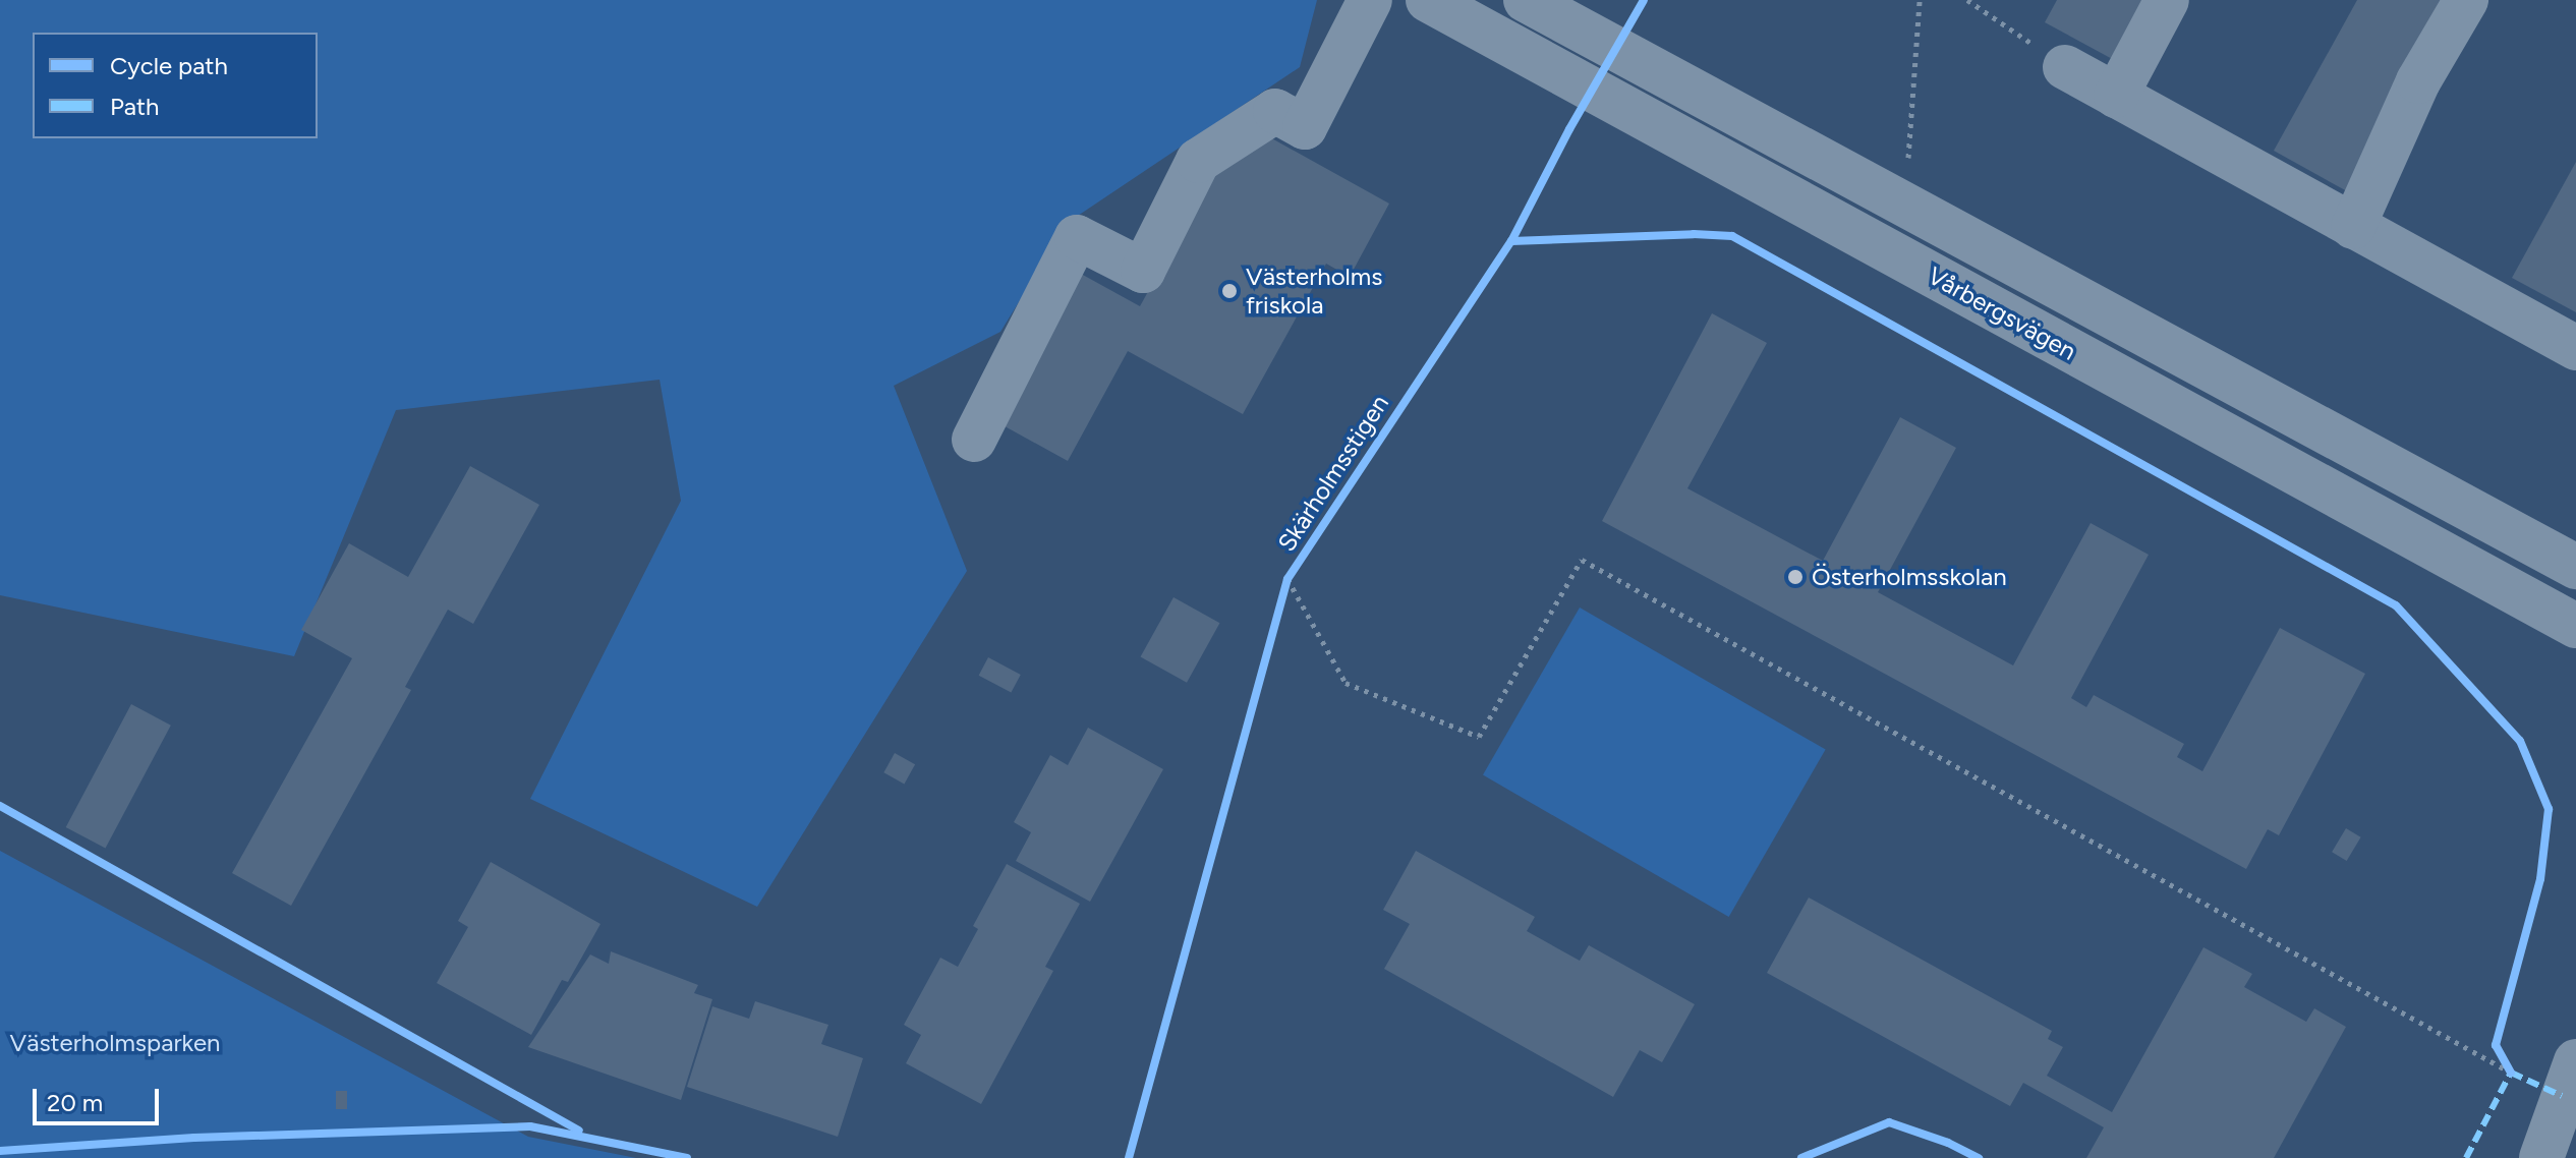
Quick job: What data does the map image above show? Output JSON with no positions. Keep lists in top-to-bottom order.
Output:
{
  "streets": {
    "street": ["Vårbergsvägen"],
    "cycle path": ["Skärholmsstigen"]
  },
  "parks": ["Västerholmsparken"],
  "places": ["Västerholms friskola", "Österholmsskolan"],
  "legend": ["Cycle path", "Path"],
  "scale_bar": "20 m"
}
